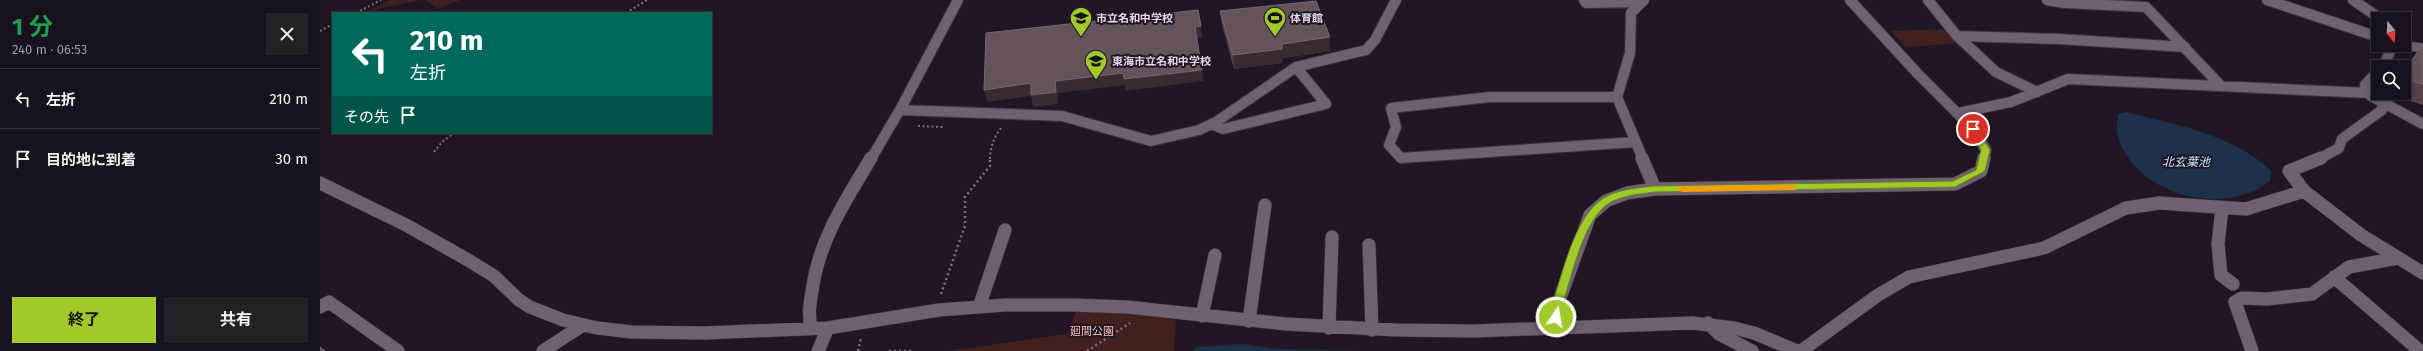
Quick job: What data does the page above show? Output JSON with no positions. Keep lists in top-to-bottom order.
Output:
{
  "water": ["北玄葉池"],
  "parks": ["廻間公園"],
  "places": {
    "school or university": ["市立名和中学校", "東海市立名和中学校"],
    "sports": ["体育館"]
  },
  "north": "bottom",
  "page": {
    "heading": ["1 分", "240 m · 06:53"],
    "turn": ["210 m", "左折"],
    "list": [
      {
        "name": "左折",
        "value": "210 m"
      },
      {
        "name": "目的地に到着",
        "value": "30 m"
      }
    ],
    "then": "その先",
    "buttons": ["終了", "共有"]
  }
}
